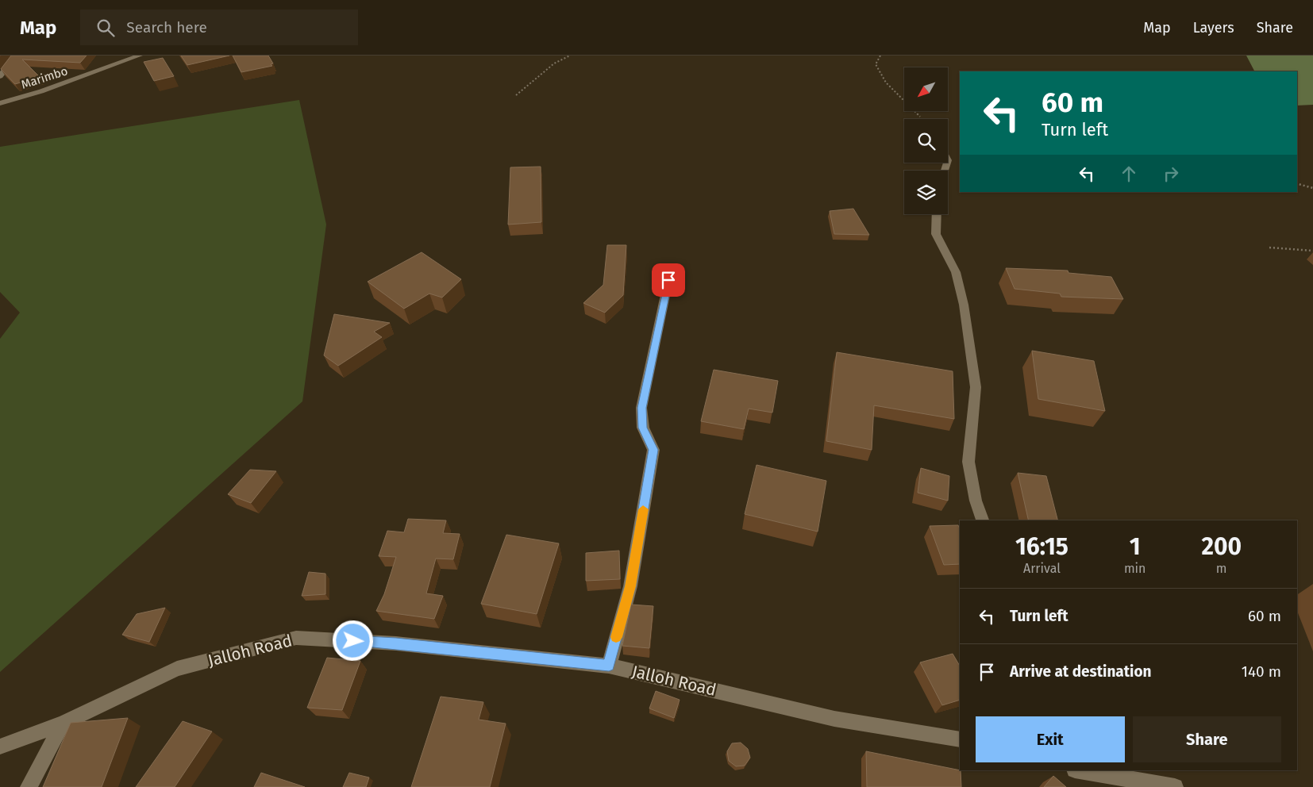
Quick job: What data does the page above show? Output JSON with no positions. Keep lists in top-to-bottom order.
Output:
{
  "streets": {
    "street": ["Marimbo", "Jalloh Road"]
  },
  "north": "bottom left",
  "page": {
    "header": "Map",
    "search": "Search here",
    "nav": ["Map", "Layers", "Share"],
    "turn": ["60 m", "Turn left"],
    "eta": [
      "16:15",
      "Arrival",
      "1",
      "min",
      "200",
      "m"
    ],
    "list": [
      {
        "name": "Turn left",
        "value": "60 m"
      },
      {
        "name": "Arrive at destination",
        "value": "140 m"
      }
    ],
    "buttons": ["Exit", "Share"]
  }
}
